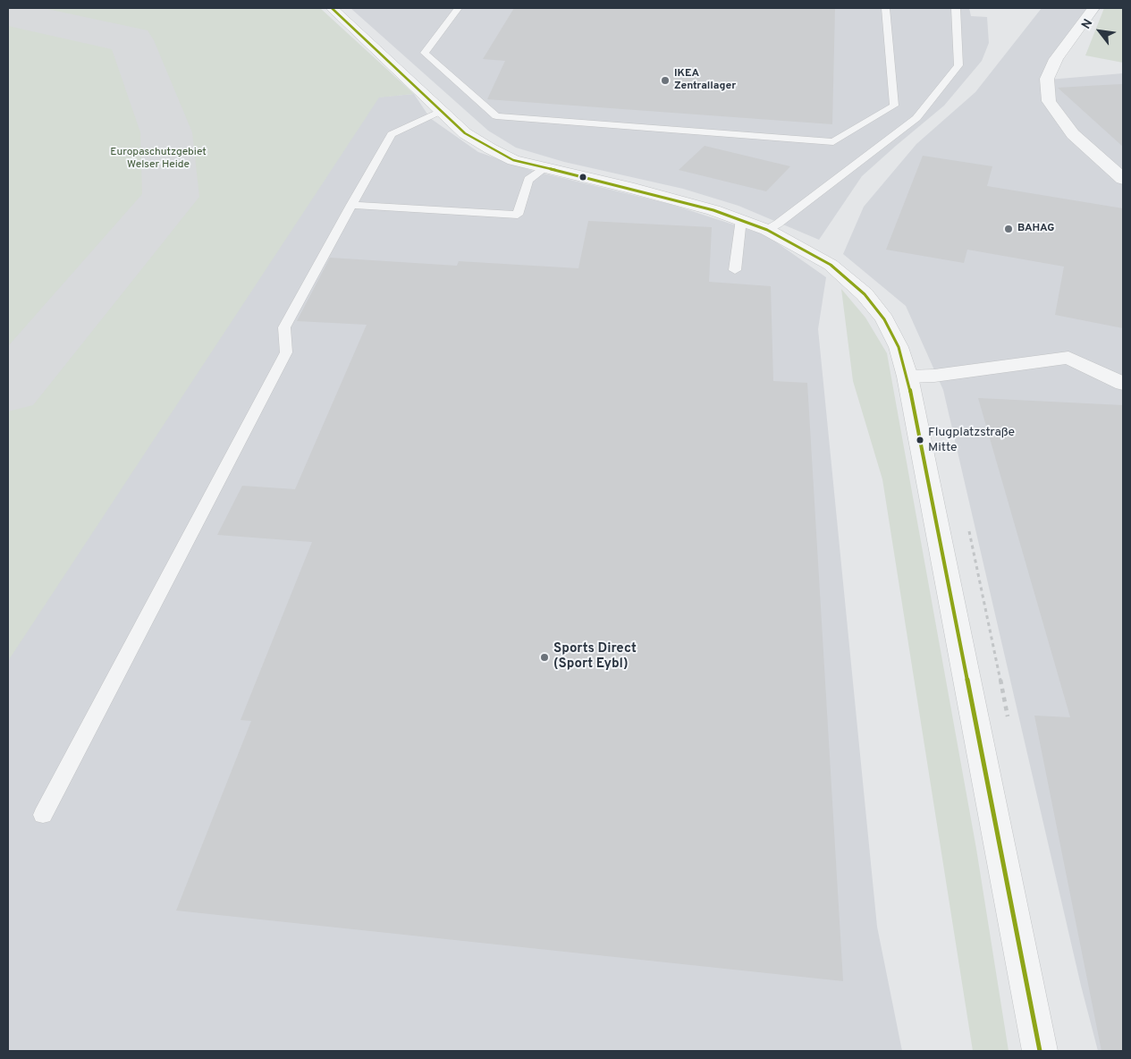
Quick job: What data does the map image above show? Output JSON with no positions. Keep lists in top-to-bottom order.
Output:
{
  "parks": ["Europaschutzgebiet Welser Heide"],
  "places": [
    "IKEA Zentrallager",
    "BAHAG",
    "Flugplatzstraße Mitte",
    "Sports Direct (Sport Eybl)"
  ],
  "north": "top left"
}
